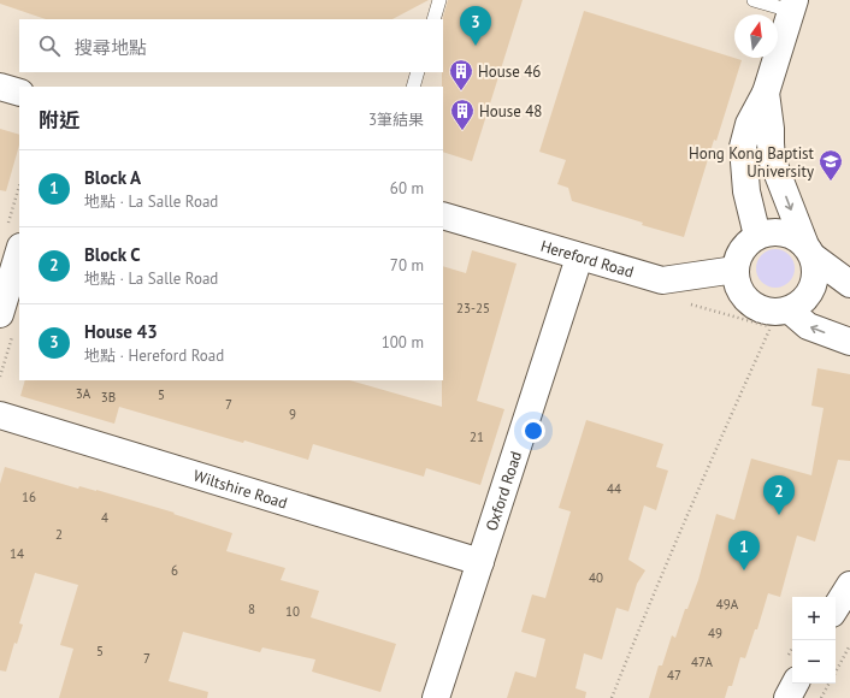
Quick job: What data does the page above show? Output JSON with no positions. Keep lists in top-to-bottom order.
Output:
{
  "streets": {
    "street": ["Hereford Road", "Wiltshire Road", "Oxford Road"]
  },
  "crossings": [
    ["Hereford Road", "Oxford Road"],
    ["Wiltshire Road", "Oxford Road"]
  ],
  "places": {
    "building": ["House 46", "House 48"],
    "school or university": ["Hong Kong Baptist University"]
  },
  "house_numbers": [
    "23-25",
    "3A",
    "5",
    "3B",
    "7",
    "9",
    "21",
    "44",
    "16",
    "4",
    "2",
    "14",
    "6",
    "40",
    "49A",
    "8",
    "10",
    "49",
    "5",
    "7",
    "47A",
    "47"
  ],
  "north": "top",
  "page": {
    "pins": ["3", "2", "1"],
    "search": "搜尋地點",
    "heading": ["附近", "3筆結果"],
    "list": [
      {
        "mark": "1",
        "name": "Block A",
        "note": "地點 · La Salle Road",
        "value": "60 m"
      },
      {
        "mark": "2",
        "name": "Block C",
        "note": "地點 · La Salle Road",
        "value": "70 m"
      },
      {
        "mark": "3",
        "name": "House 43",
        "note": "地點 · Hereford Road",
        "value": "100 m"
      }
    ],
    "map_buttons": ["+", "−"]
  }
}
